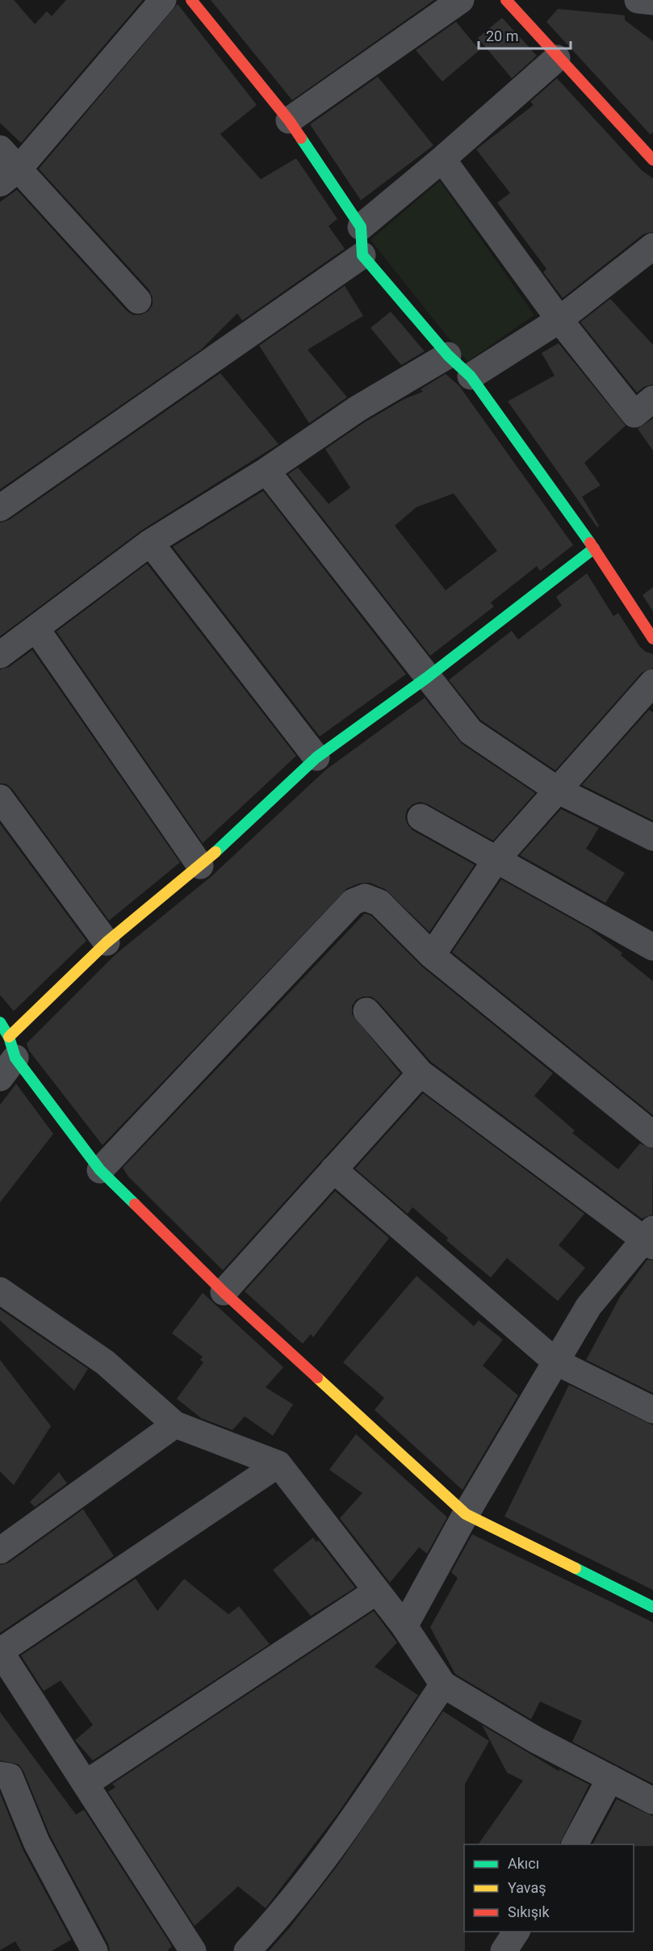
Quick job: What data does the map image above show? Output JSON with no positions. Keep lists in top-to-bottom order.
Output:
{
  "legend": ["Akıcı", "Yavaş", "Sıkışık"],
  "scale_bar": "20 m"
}
